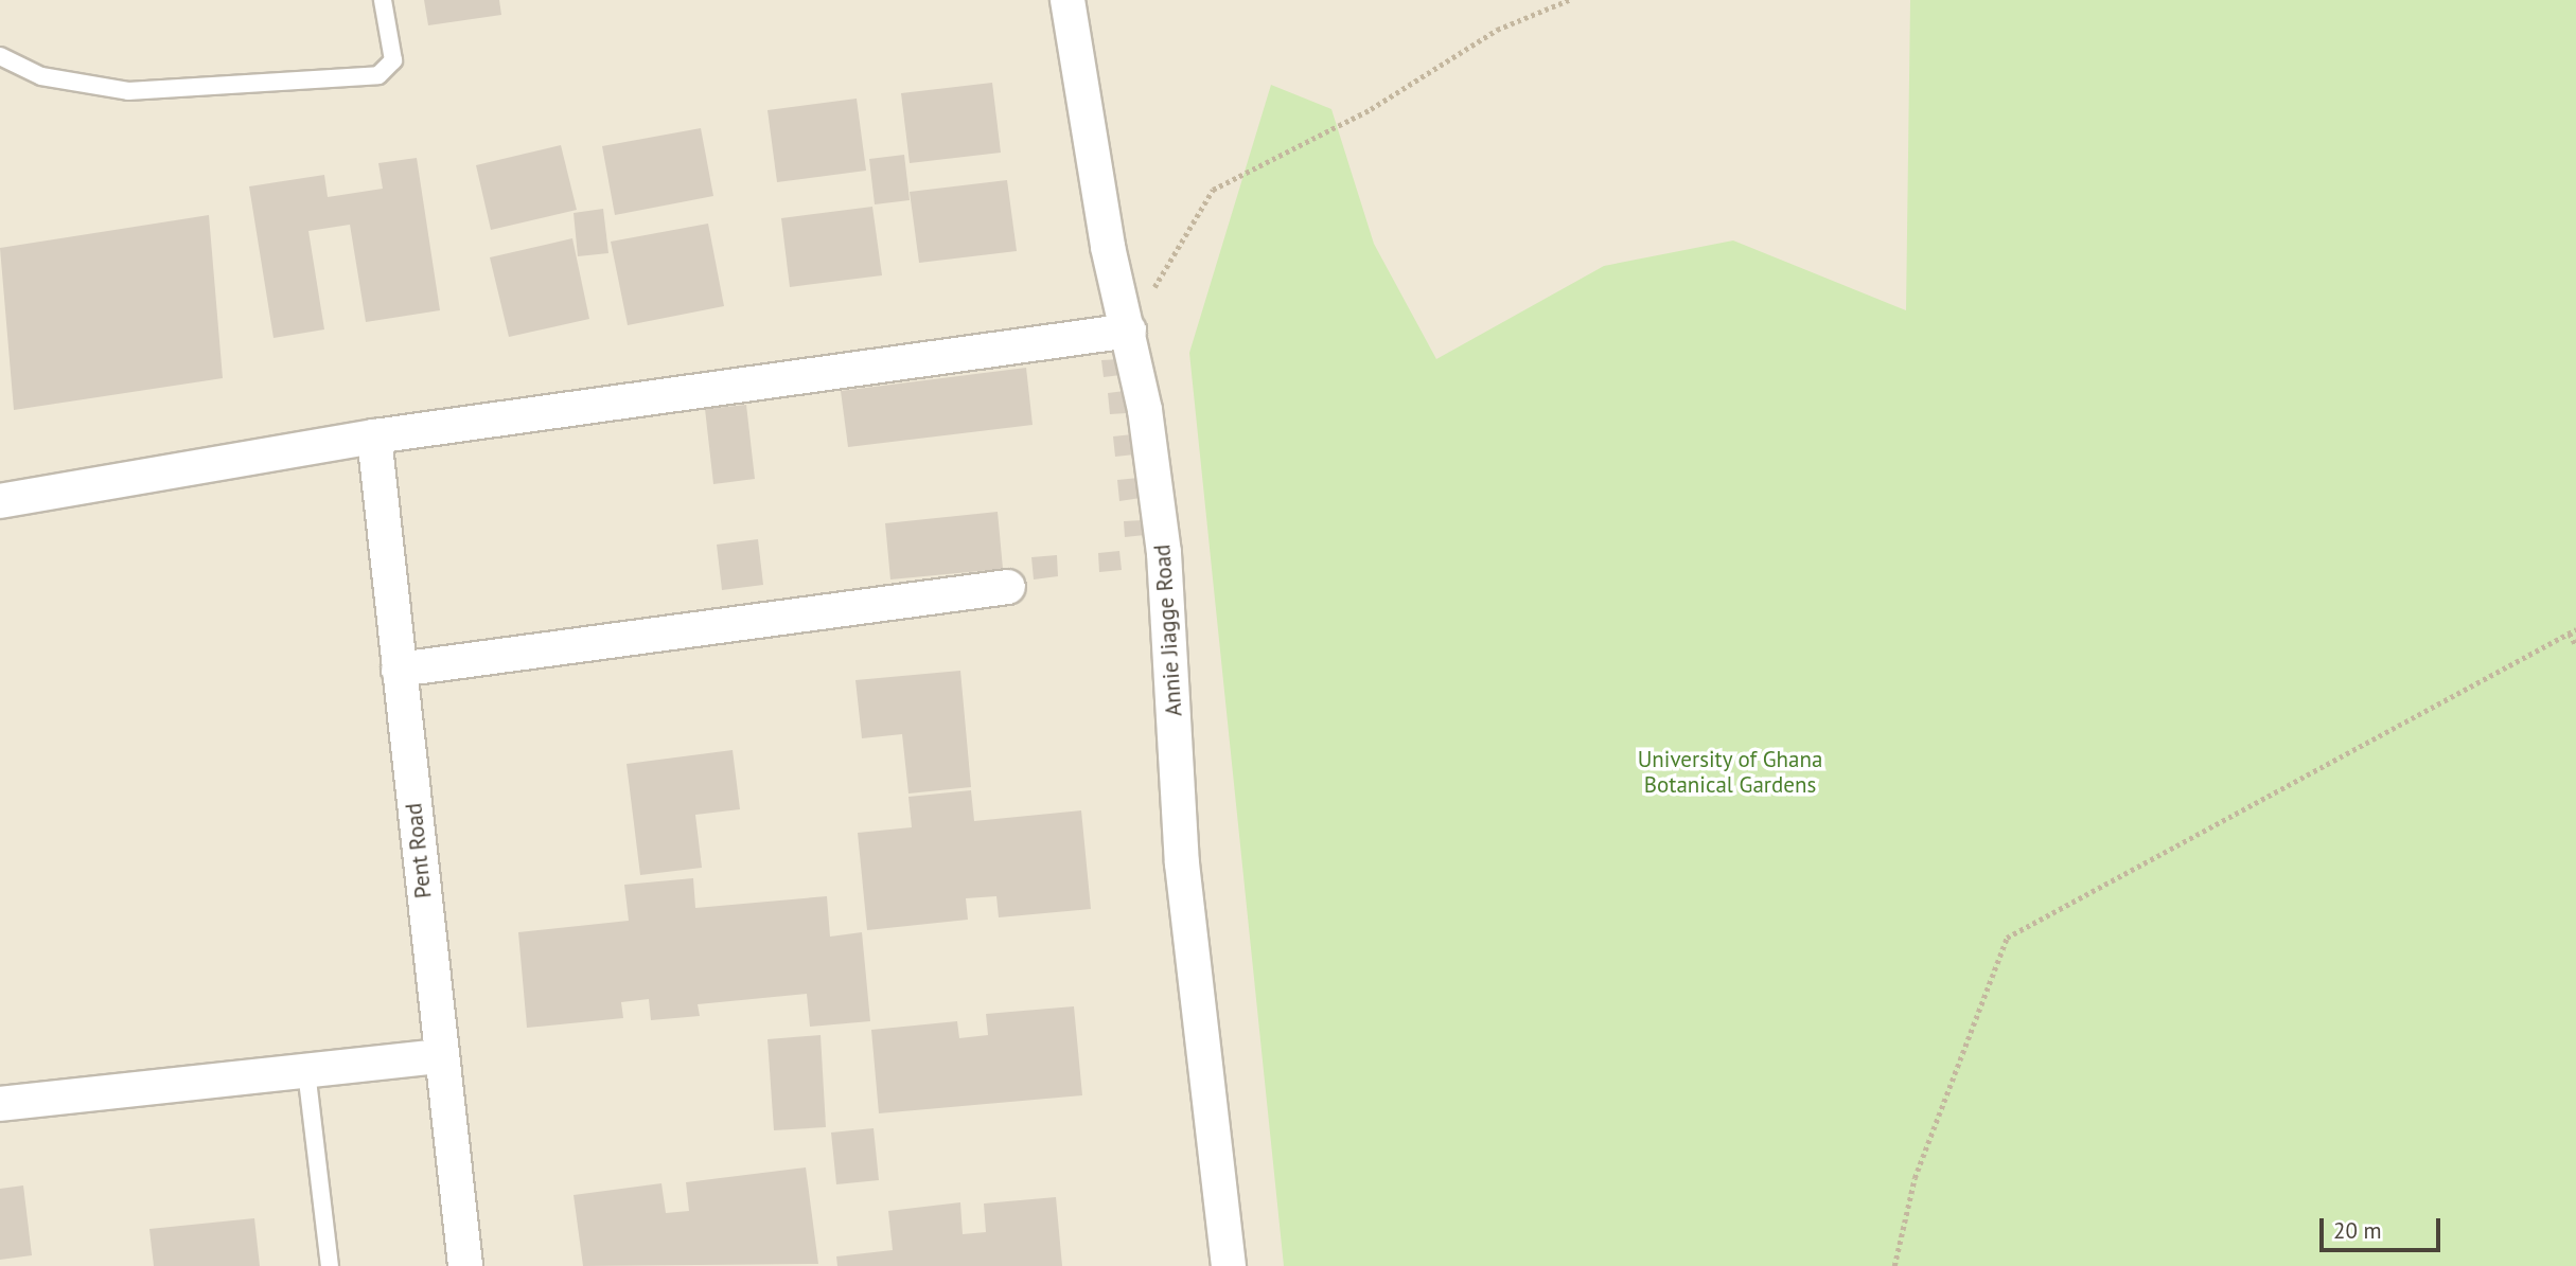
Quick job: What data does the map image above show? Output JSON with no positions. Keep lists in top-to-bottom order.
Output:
{
  "streets": {
    "street": ["Annie Jiagge Road", "Pent Road"]
  },
  "parks": ["University of Ghana Botanical Gardens"],
  "scale_bar": "20 m"
}
